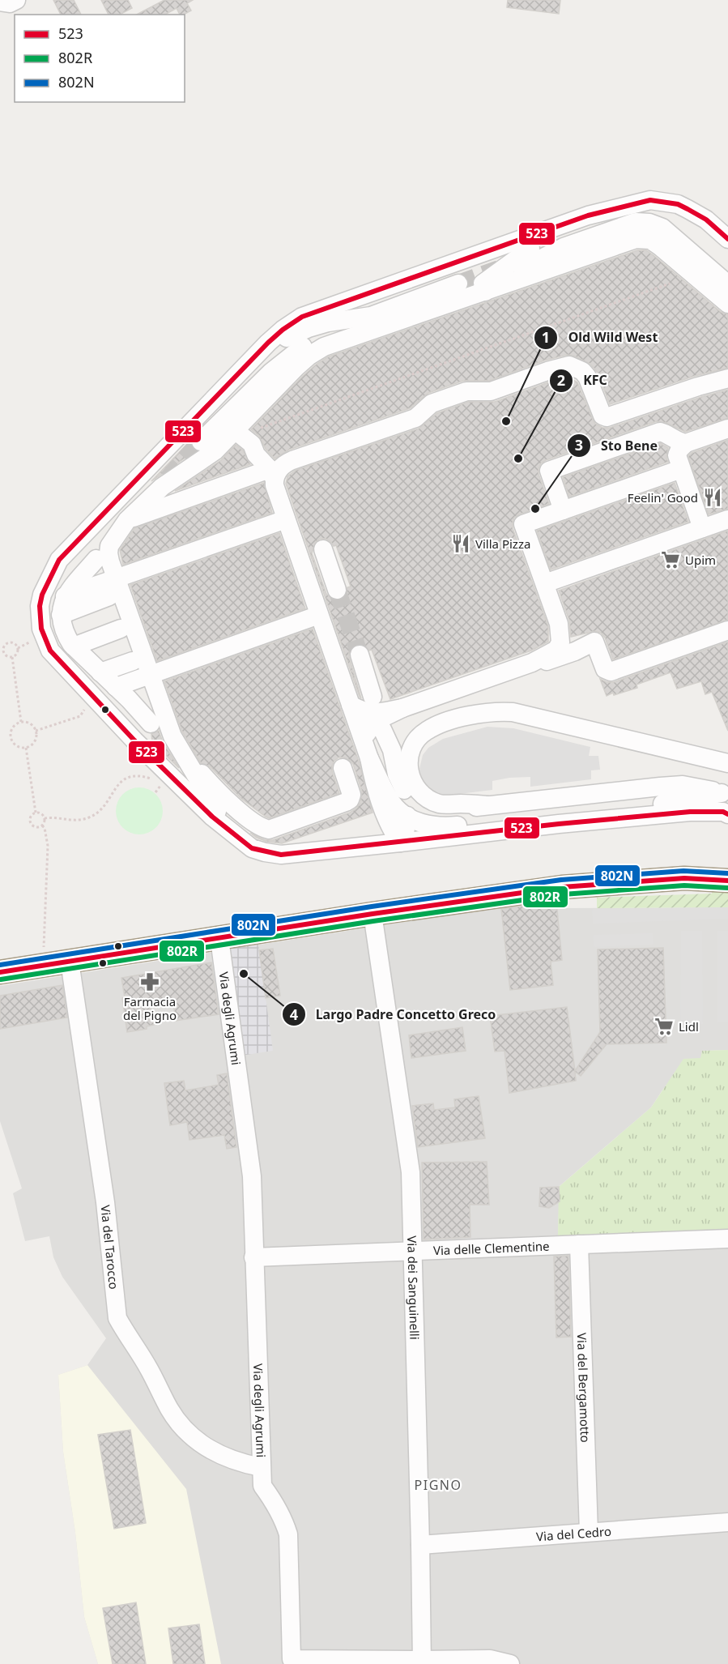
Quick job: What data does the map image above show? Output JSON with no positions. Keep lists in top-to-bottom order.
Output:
{
  "streets": {
    "street": [
      "Via degli Agrumi",
      "Via del Tarocco",
      "Via delle Clementine",
      "Via dei Sanguinelli",
      "Via del Bergamotto",
      "Via del Cedro"
    ]
  },
  "crossings": [
    ["Via degli Agrumi", "Via del Tarocco"],
    ["Via degli Agrumi", "Via delle Clementine"],
    ["Via degli Agrumi", "Via dei Sanguinelli"],
    ["Via delle Clementine", "Via dei Sanguinelli"],
    ["Via delle Clementine", "Via del Bergamotto"],
    ["Via dei Sanguinelli", "Via del Cedro"],
    ["Via del Bergamotto", "Via del Cedro"]
  ],
  "districts": ["PIGNO"],
  "places": {
    "other": [
      "Old Wild West",
      "KFC",
      "Sto Bene",
      "Largo Padre Concetto Greco"
    ],
    "restaurant": ["Feelin' Good", "Villa Pizza"],
    "supermarket": ["Upim", "Lidl"],
    "pharmacy": ["Farmacia del Pigno"]
  },
  "lines": ["transit line 523", "transit line 802N", "transit line 802R"],
  "legend": ["523", "802R", "802N"]
}
